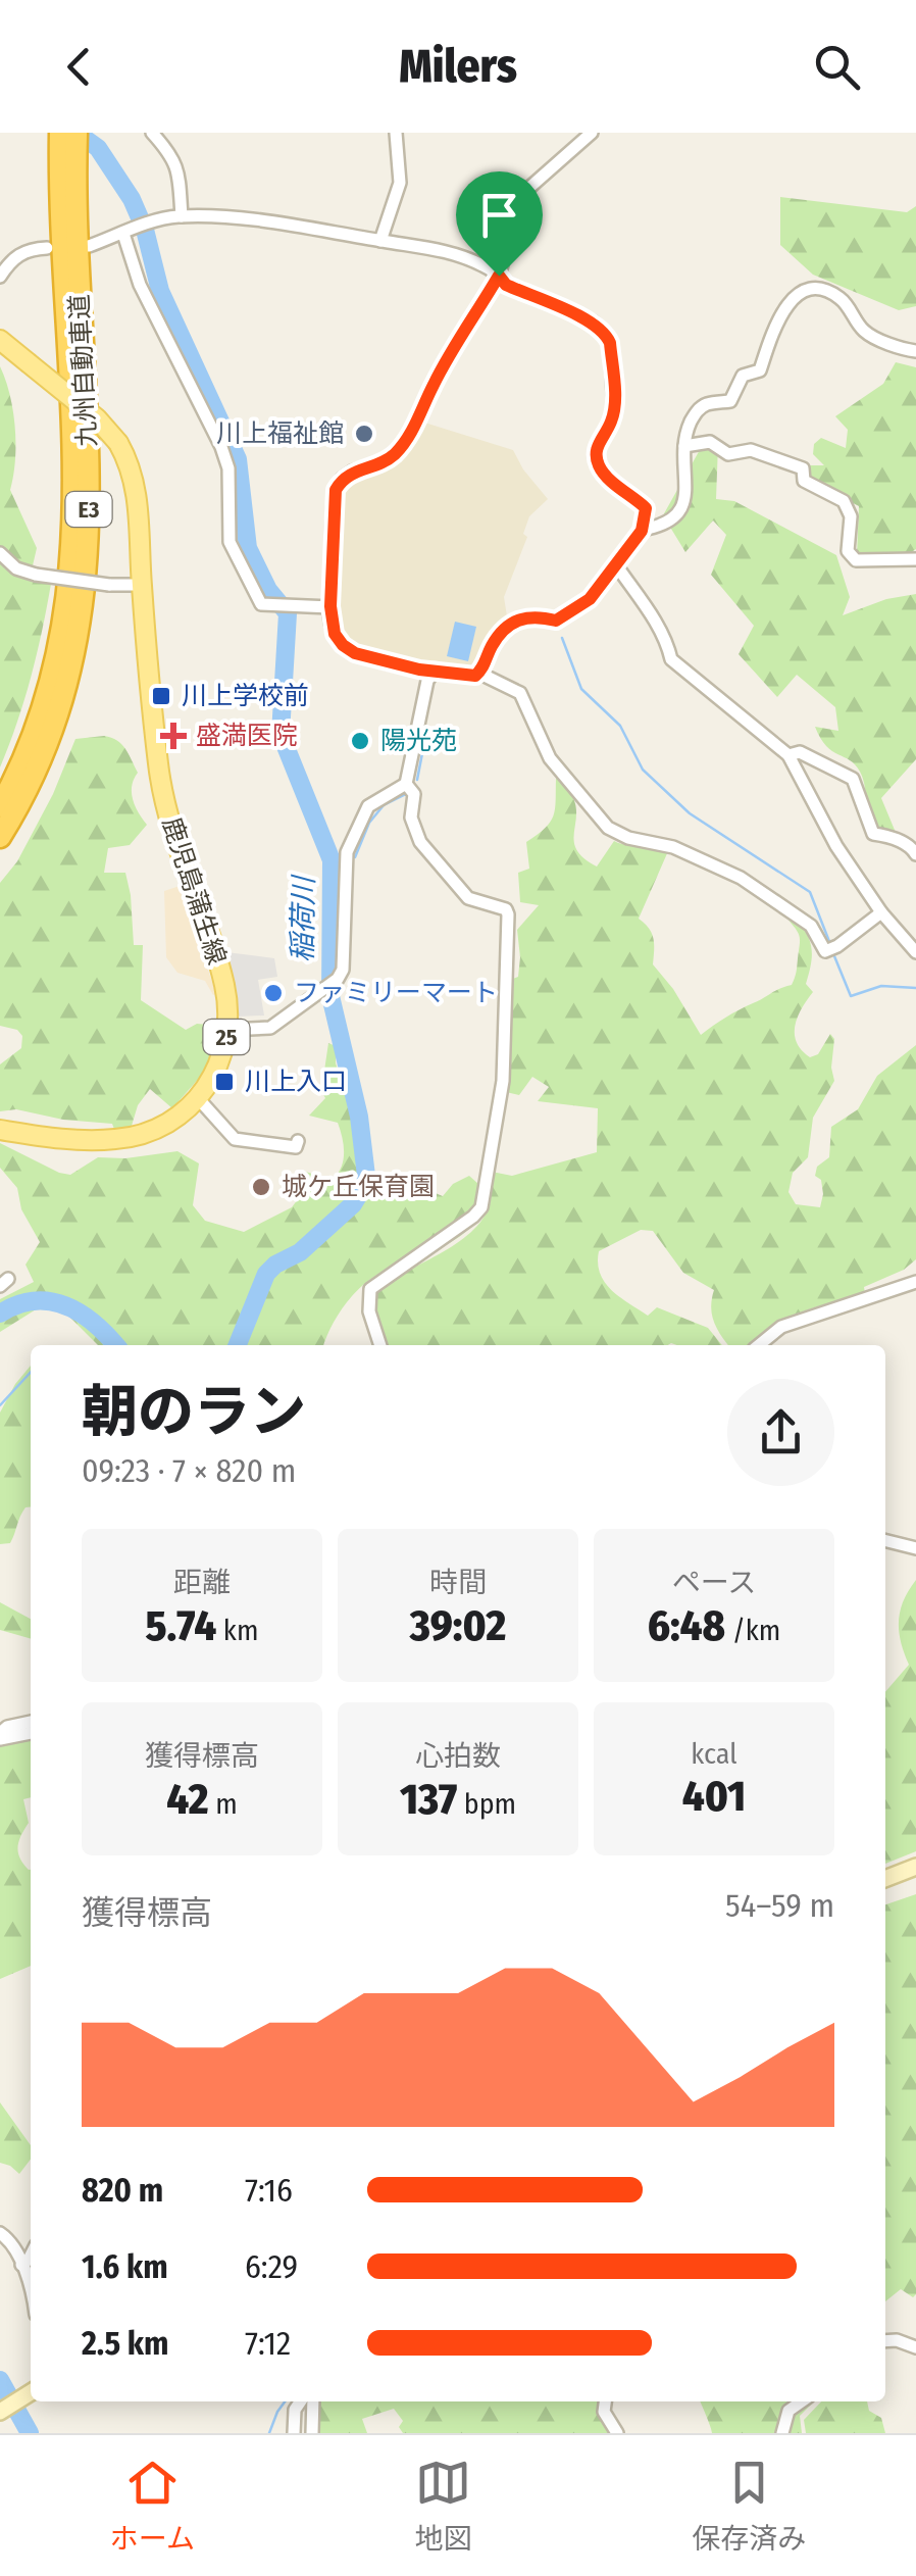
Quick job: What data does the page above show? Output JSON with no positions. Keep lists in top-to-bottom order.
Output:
{
  "streets": {
    "highway": ["九州自動車道", "E3"],
    "main road": ["鹿児島蒲生線", "25"]
  },
  "water": ["稲荷川"],
  "places": {
    "other": [
      "川上福祉館",
      "陽光苑",
      "ファミリーマート",
      "城ケ丘保育園"
    ],
    "transit": ["川上学校前", "川上入口"],
    "health": ["盛満医院"]
  },
  "page": {
    "header": "Milers",
    "heading": ["朝のラン", "09:23 · 7 × 820 m"],
    "stats": [
      ["距離", "5.74 km"],
      ["時間", "39:02"],
      ["ペース", "6:48 /km"],
      ["獲得標高", "42 m"],
      ["心拍数", "137 bpm"],
      ["kcal", "401"]
    ],
    "chart": ["獲得標高", "54–59 m"],
    "list": [
      {
        "name": "820 m",
        "note": "7:16"
      },
      {
        "name": "1.6 km",
        "note": "6:29"
      },
      {
        "name": "2.5 km",
        "note": "7:12"
      }
    ],
    "tabs": ["ホーム", "地図", "保存済み"]
  }
}
